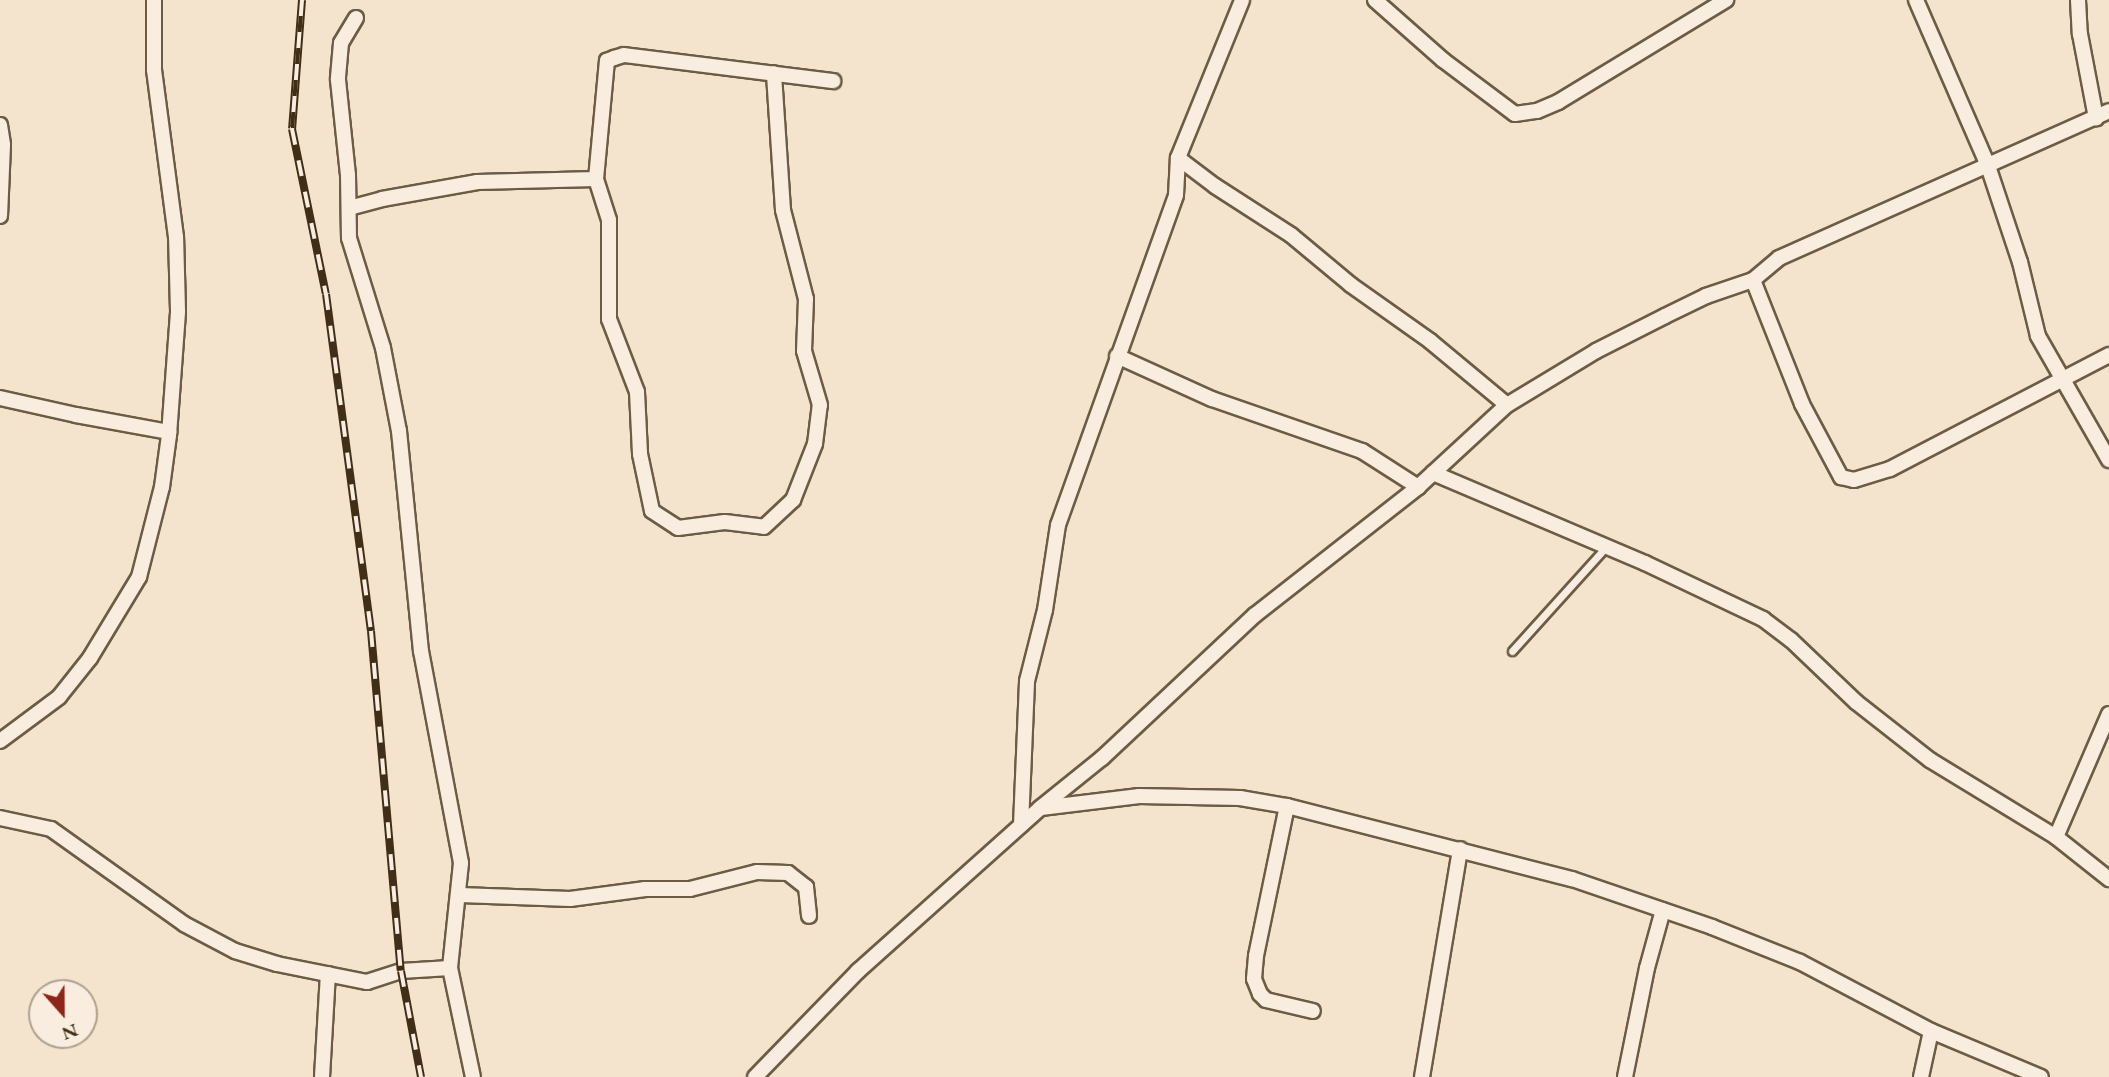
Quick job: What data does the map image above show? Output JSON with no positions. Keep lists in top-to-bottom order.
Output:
{
  "north": "bottom"
}
